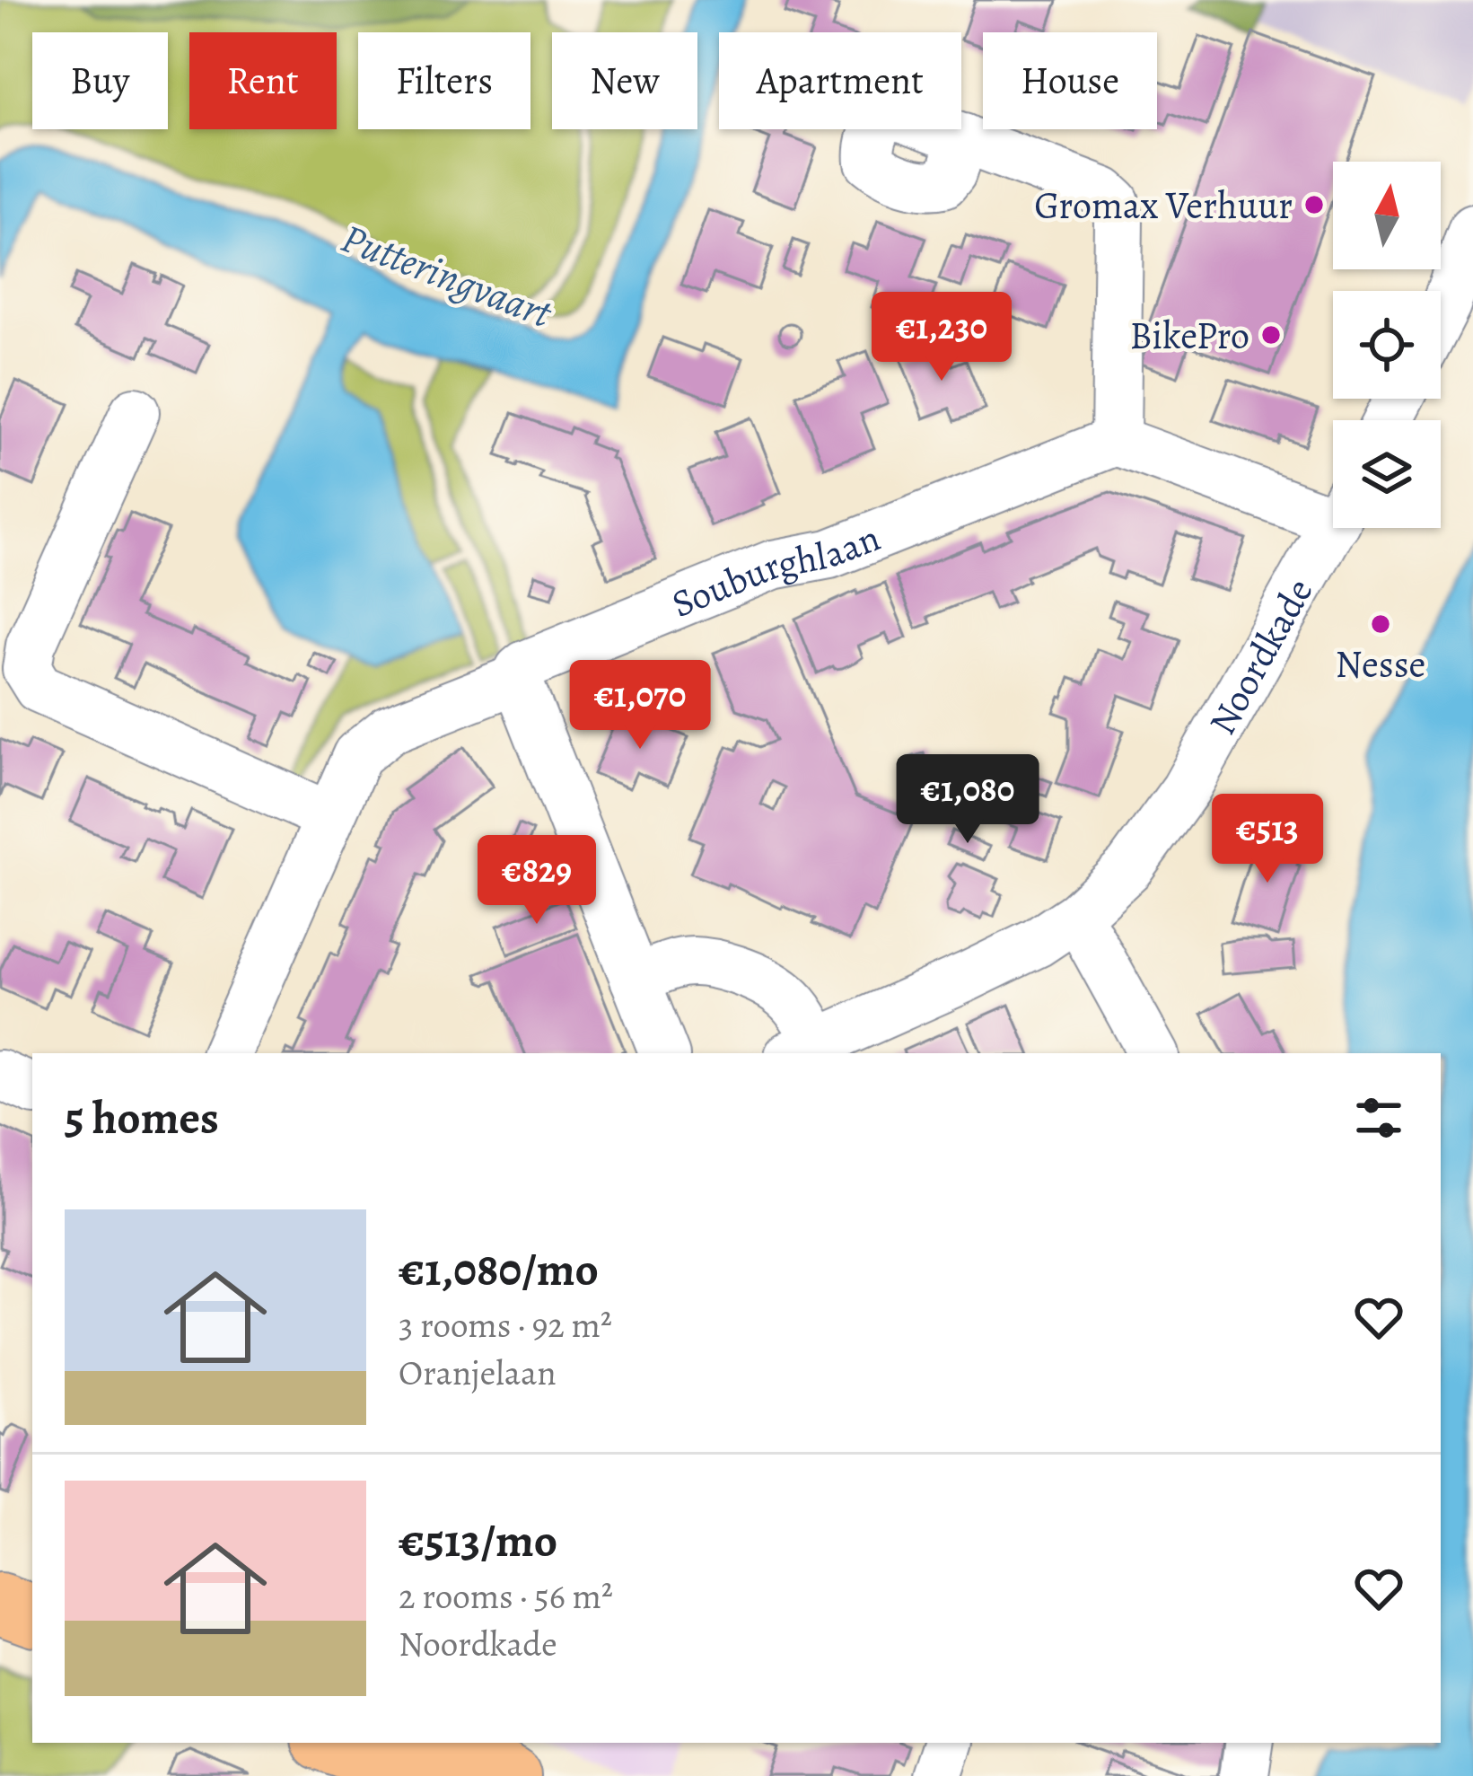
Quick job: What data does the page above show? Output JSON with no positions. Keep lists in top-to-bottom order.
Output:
{
  "streets": {
    "street": ["Souburghlaan", "Noordkade"]
  },
  "water": ["Putteringvaart"],
  "places": ["Gromax Verhuur", "BikePro", "Nesse"],
  "north": "top",
  "page": {
    "chip": [
      "Buy",
      "Rent",
      "Filters",
      "New",
      "Apartment",
      "House"
    ],
    "price": [
      "€1,230",
      "€1,070",
      "€1,080",
      "€513",
      "€829"
    ],
    "heading": "5 homes",
    "list": [
      {
        "name": "€1,080/mo",
        "note": "3 rooms · 92 m² · Oranjelaan"
      },
      {
        "name": "€513/mo",
        "note": "2 rooms · 56 m² · Noordkade"
      }
    ]
  }
}
